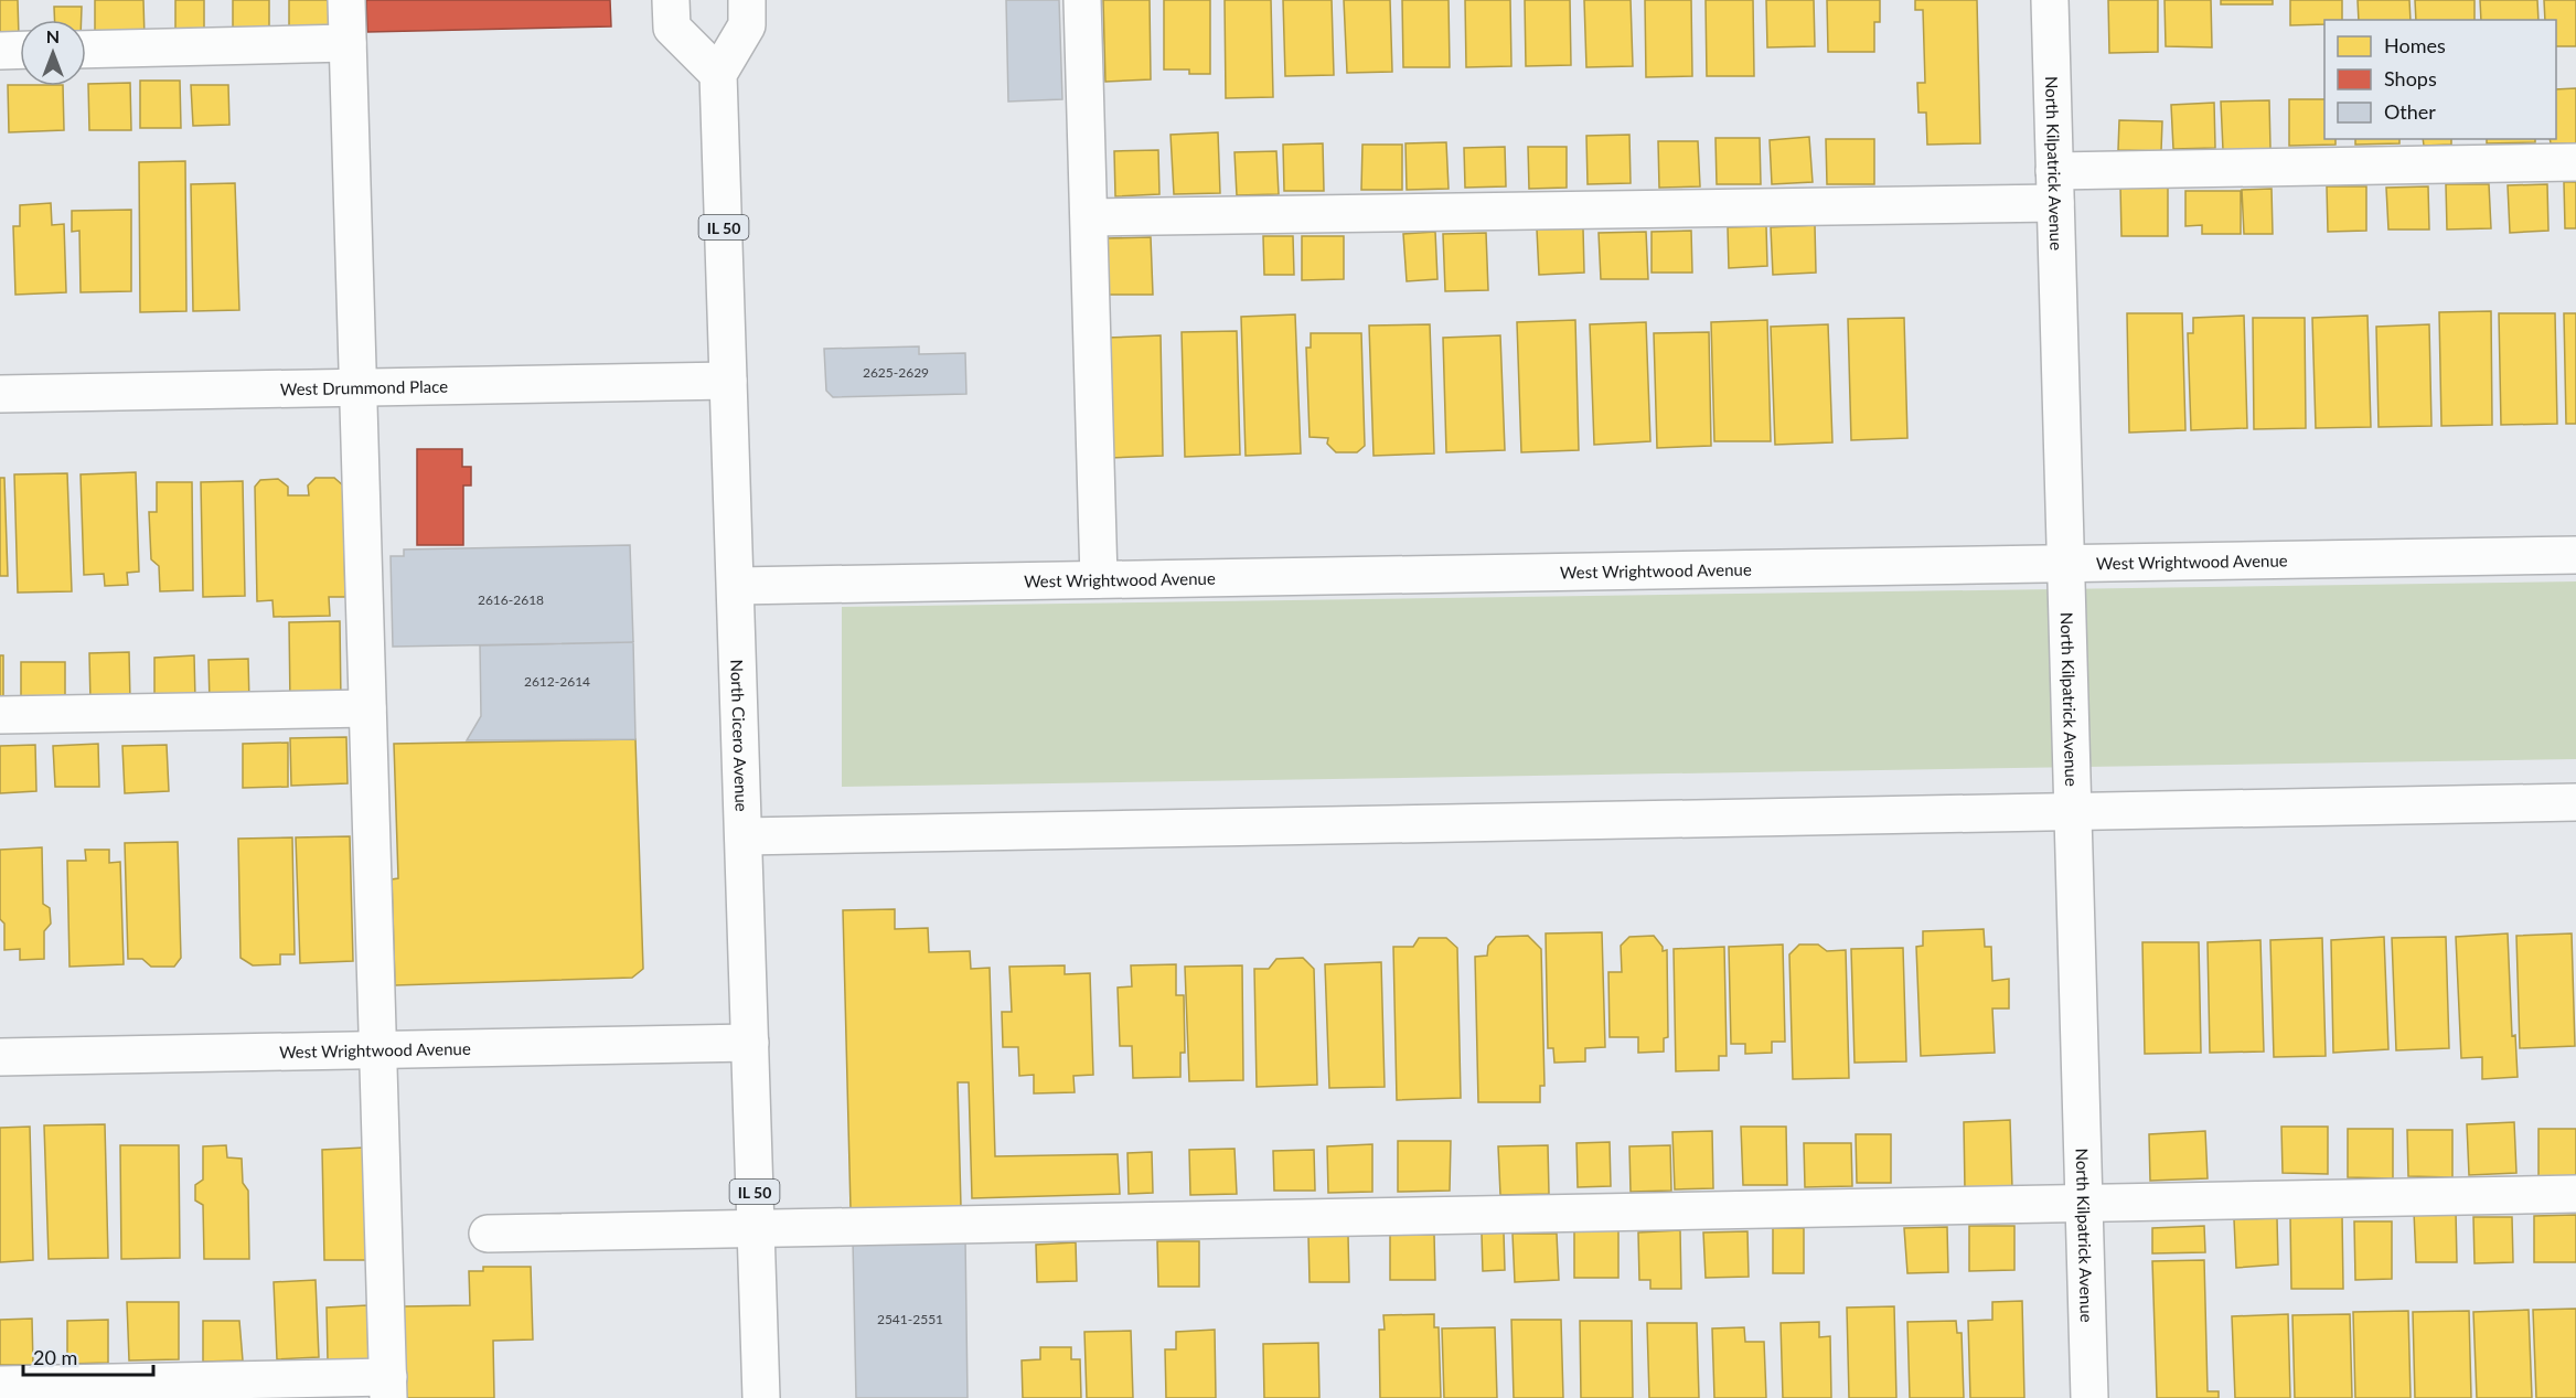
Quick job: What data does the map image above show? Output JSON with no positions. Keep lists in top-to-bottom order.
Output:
{
  "streets": {
    "street": [
      "North Kilpatrick Avenue",
      "IL 50",
      "West Drummond Place",
      "West Wrightwood Avenue",
      "North Cicero Avenue"
    ]
  },
  "crossings": [
    ["North Kilpatrick Avenue", "West Wrightwood Avenue"],
    ["West Drummond Place", "North Cicero Avenue"],
    ["West Wrightwood Avenue", "North Cicero Avenue"]
  ],
  "house_numbers": [
    "2625-2629",
    "2616-2618",
    "2612-2614",
    "2541-2551"
  ],
  "legend": ["Homes", "Shops", "Other"],
  "scale_bar": "20 m",
  "north": "top"
}
